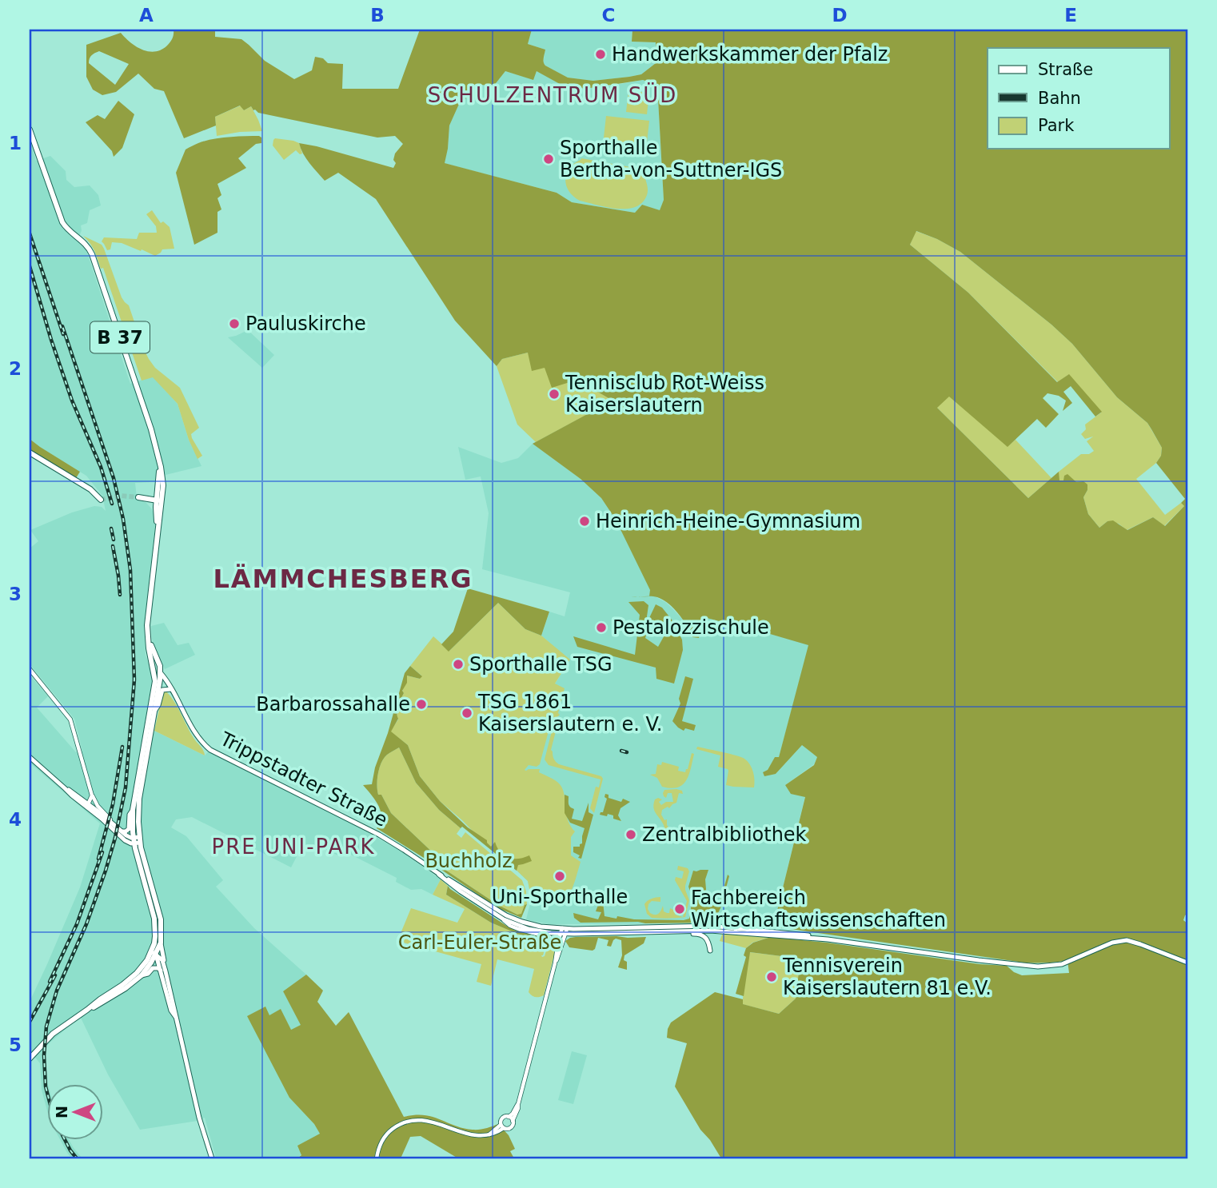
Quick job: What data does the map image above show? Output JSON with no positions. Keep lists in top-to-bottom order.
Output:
{
  "streets": {
    "main road": ["B 37", "Trippstadter Straße"]
  },
  "crossings": [
    ["B 37", "Trippstadter Straße"]
  ],
  "districts": ["SCHULZENTRUM SÜD", "LÄMMCHESBERG", "PRE UNI-PARK"],
  "parks": ["Buchholz", "Carl-Euler-Straße"],
  "places": [
    "Handwerkskammer der Pfalz",
    "Sporthalle Bertha-von-Suttner-IGS",
    "Pauluskirche",
    "Tennisclub Rot-Weiss Kaiserslautern",
    "Heinrich-Heine-Gymnasium",
    "Pestalozzischule",
    "Sporthalle TSG",
    "Barbarossahalle",
    "TSG 1861 Kaiserslautern e. V.",
    "Zentralbibliothek",
    "Uni-Sporthalle",
    "Fachbereich Wirtschaftswissenschaften",
    "Tennisverein Kaiserslautern 81 e.V."
  ],
  "legend": ["Straße", "Bahn", "Park"],
  "north": "left",
  "grid": {
    "columns": [
      "A",
      "B",
      "C",
      "D",
      "E"
    ],
    "rows": [
      "1",
      "2",
      "3",
      "4",
      "5"
    ]
  }
}
